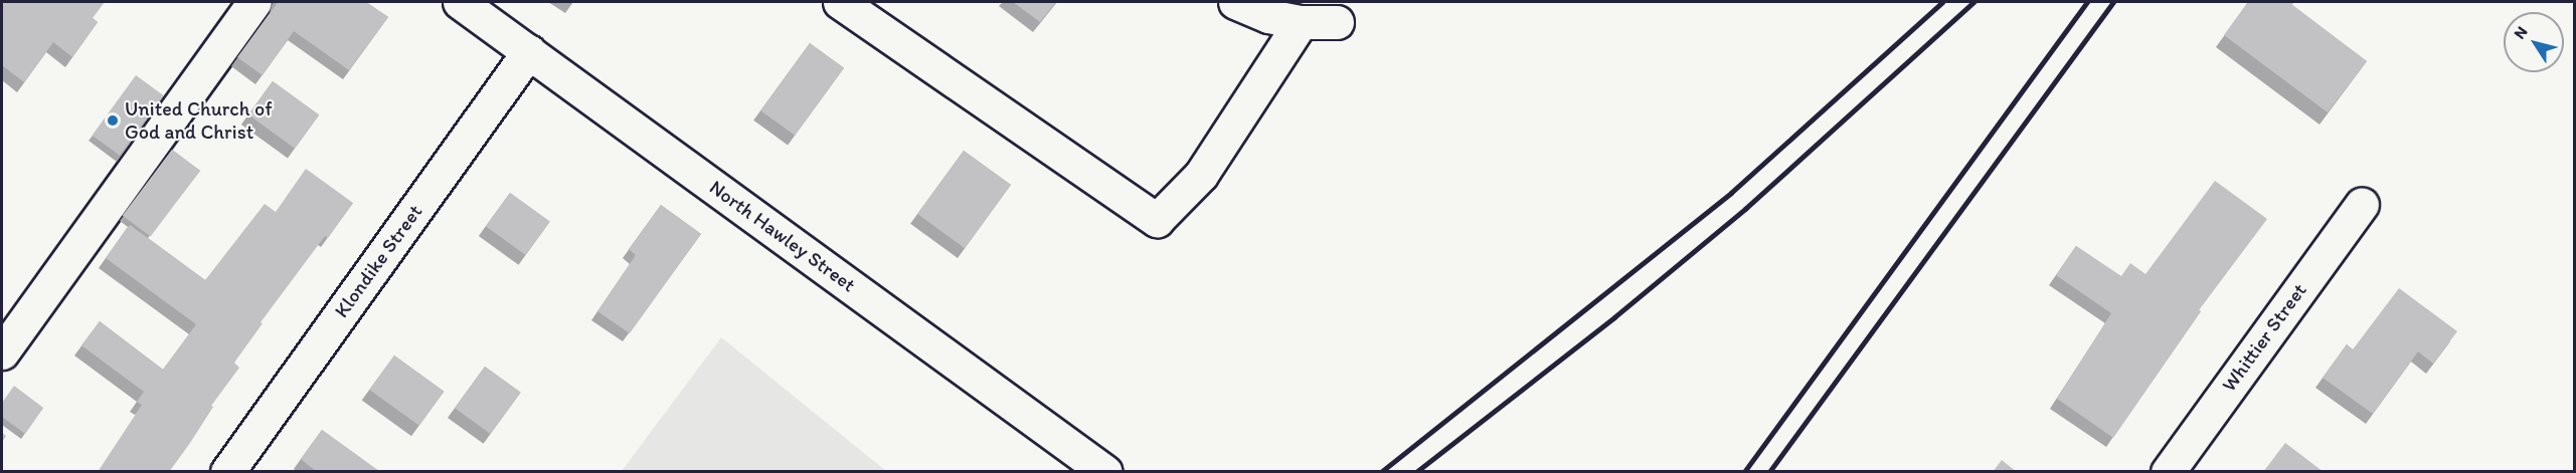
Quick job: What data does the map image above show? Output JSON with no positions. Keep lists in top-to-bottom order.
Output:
{
  "streets": {
    "street": ["North Hawley Street", "Klondike Street", "Whittier Street"]
  },
  "crossings": [
    ["North Hawley Street", "Klondike Street"]
  ],
  "places": ["United Church of God and Christ"],
  "north": "top left"
}
